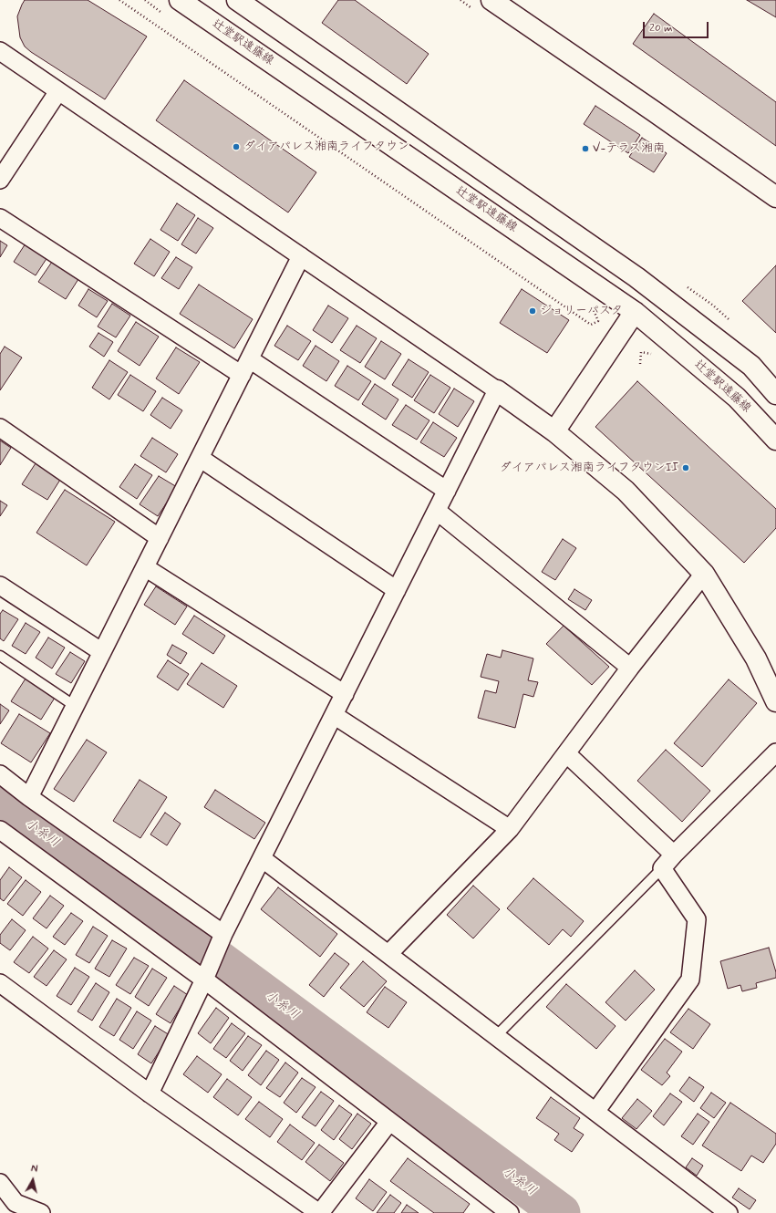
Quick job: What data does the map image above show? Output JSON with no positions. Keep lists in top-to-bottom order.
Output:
{
  "streets": {
    "street": ["辻堂駅遠藤線"]
  },
  "water": ["小糸川"],
  "places": [
    "ダイアパレス湘南ライフタウン",
    "V-テラス湘南",
    "ジョリーパスタ",
    "ダイアパレス湘南ライフタウンII"
  ],
  "scale_bar": "20 m",
  "north": "top"
}
